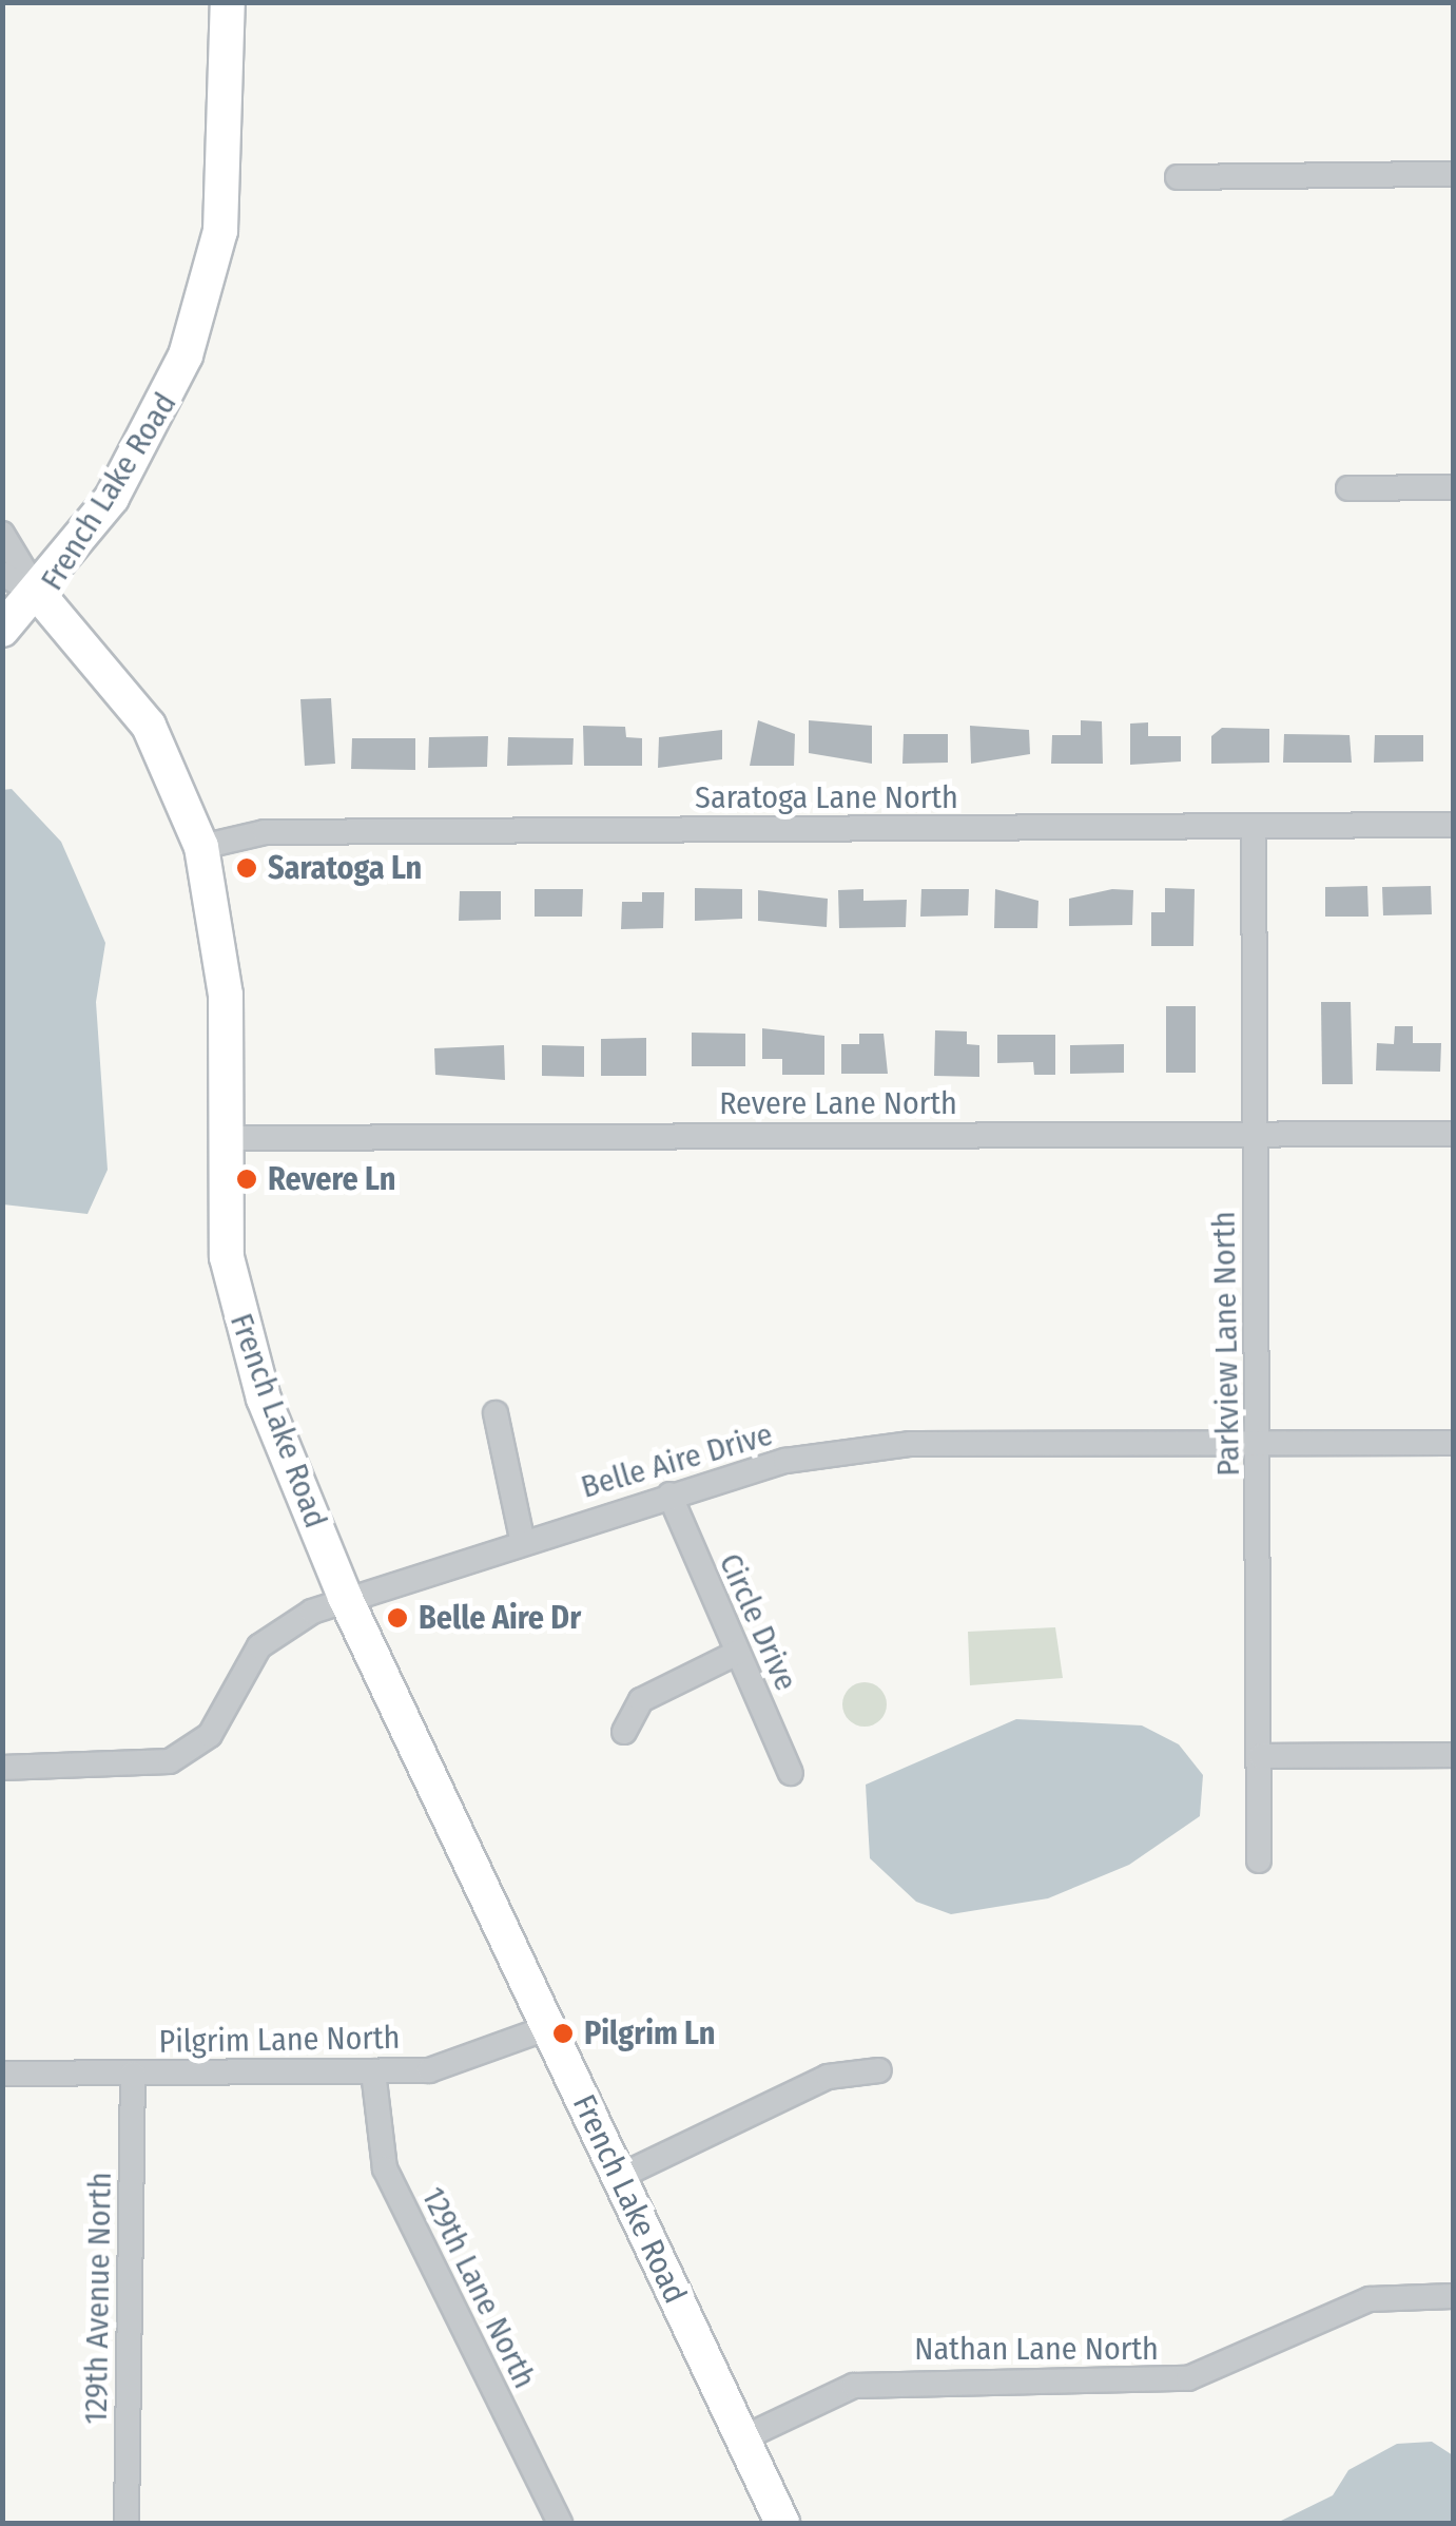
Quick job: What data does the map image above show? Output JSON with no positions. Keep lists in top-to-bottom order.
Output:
{
  "streets": {
    "street": [
      "French Lake Road",
      "Saratoga Lane North",
      "Revere Lane North",
      "Parkview Lane North",
      "Belle Aire Drive",
      "Circle Drive",
      "Pilgrim Lane North",
      "129th Lane North",
      "129th Avenue North",
      "Nathan Lane North"
    ]
  },
  "crossings": [
    ["French Lake Road", "Saratoga Lane North"],
    ["French Lake Road", "Revere Lane North"],
    ["French Lake Road", "Belle Aire Drive"],
    ["French Lake Road", "Pilgrim Lane North"],
    ["French Lake Road", "Nathan Lane North"],
    ["Saratoga Lane North", "Parkview Lane North"],
    ["Revere Lane North", "Parkview Lane North"],
    ["Parkview Lane North", "Belle Aire Drive"],
    ["Belle Aire Drive", "Circle Drive"],
    ["Pilgrim Lane North", "129th Lane North"],
    ["Pilgrim Lane North", "129th Avenue North"]
  ],
  "places": [
    "Saratoga Ln",
    "Revere Ln",
    "Belle Aire Dr",
    "Pilgrim Ln"
  ]
}
